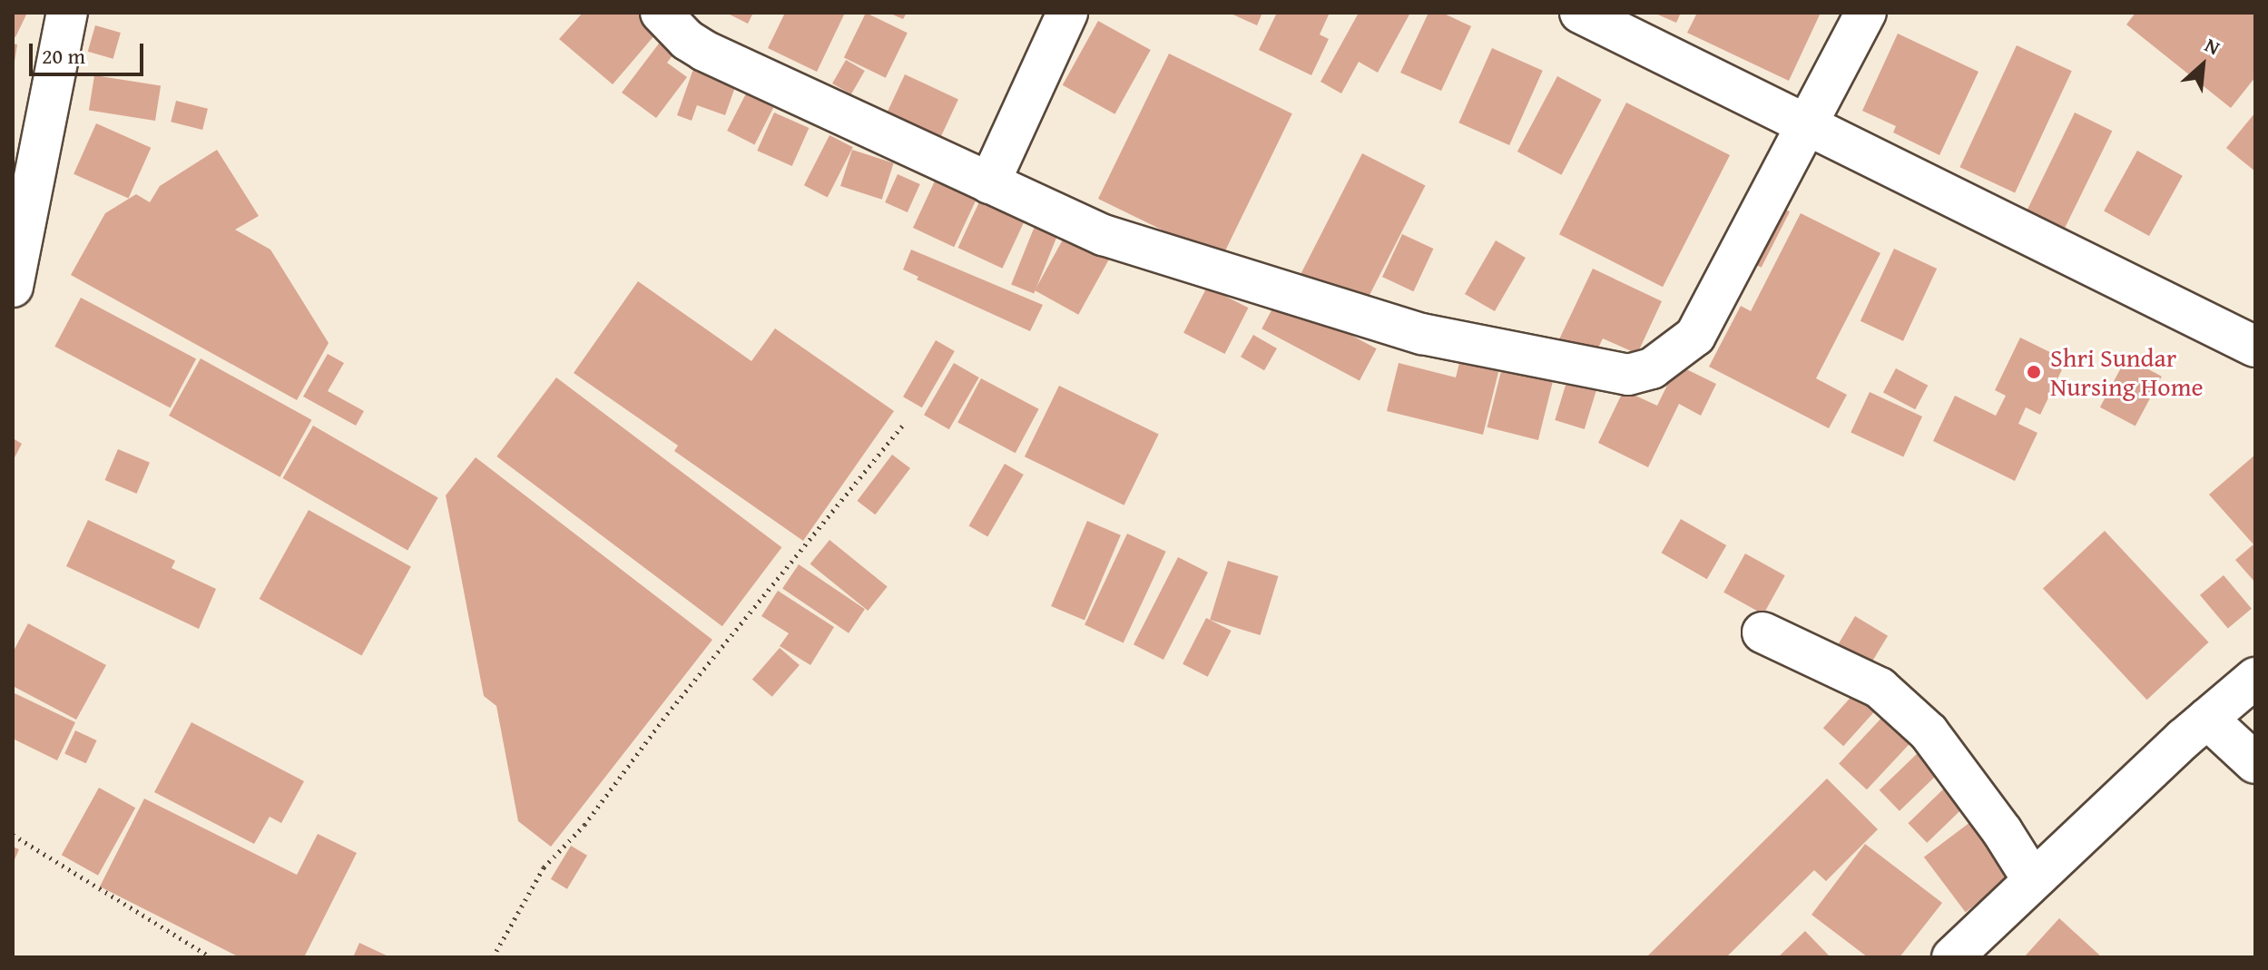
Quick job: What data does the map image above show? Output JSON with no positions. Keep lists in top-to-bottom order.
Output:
{
  "places": ["Shri Sundar Nursing Home"],
  "scale_bar": "20 m",
  "north": "top right"
}
